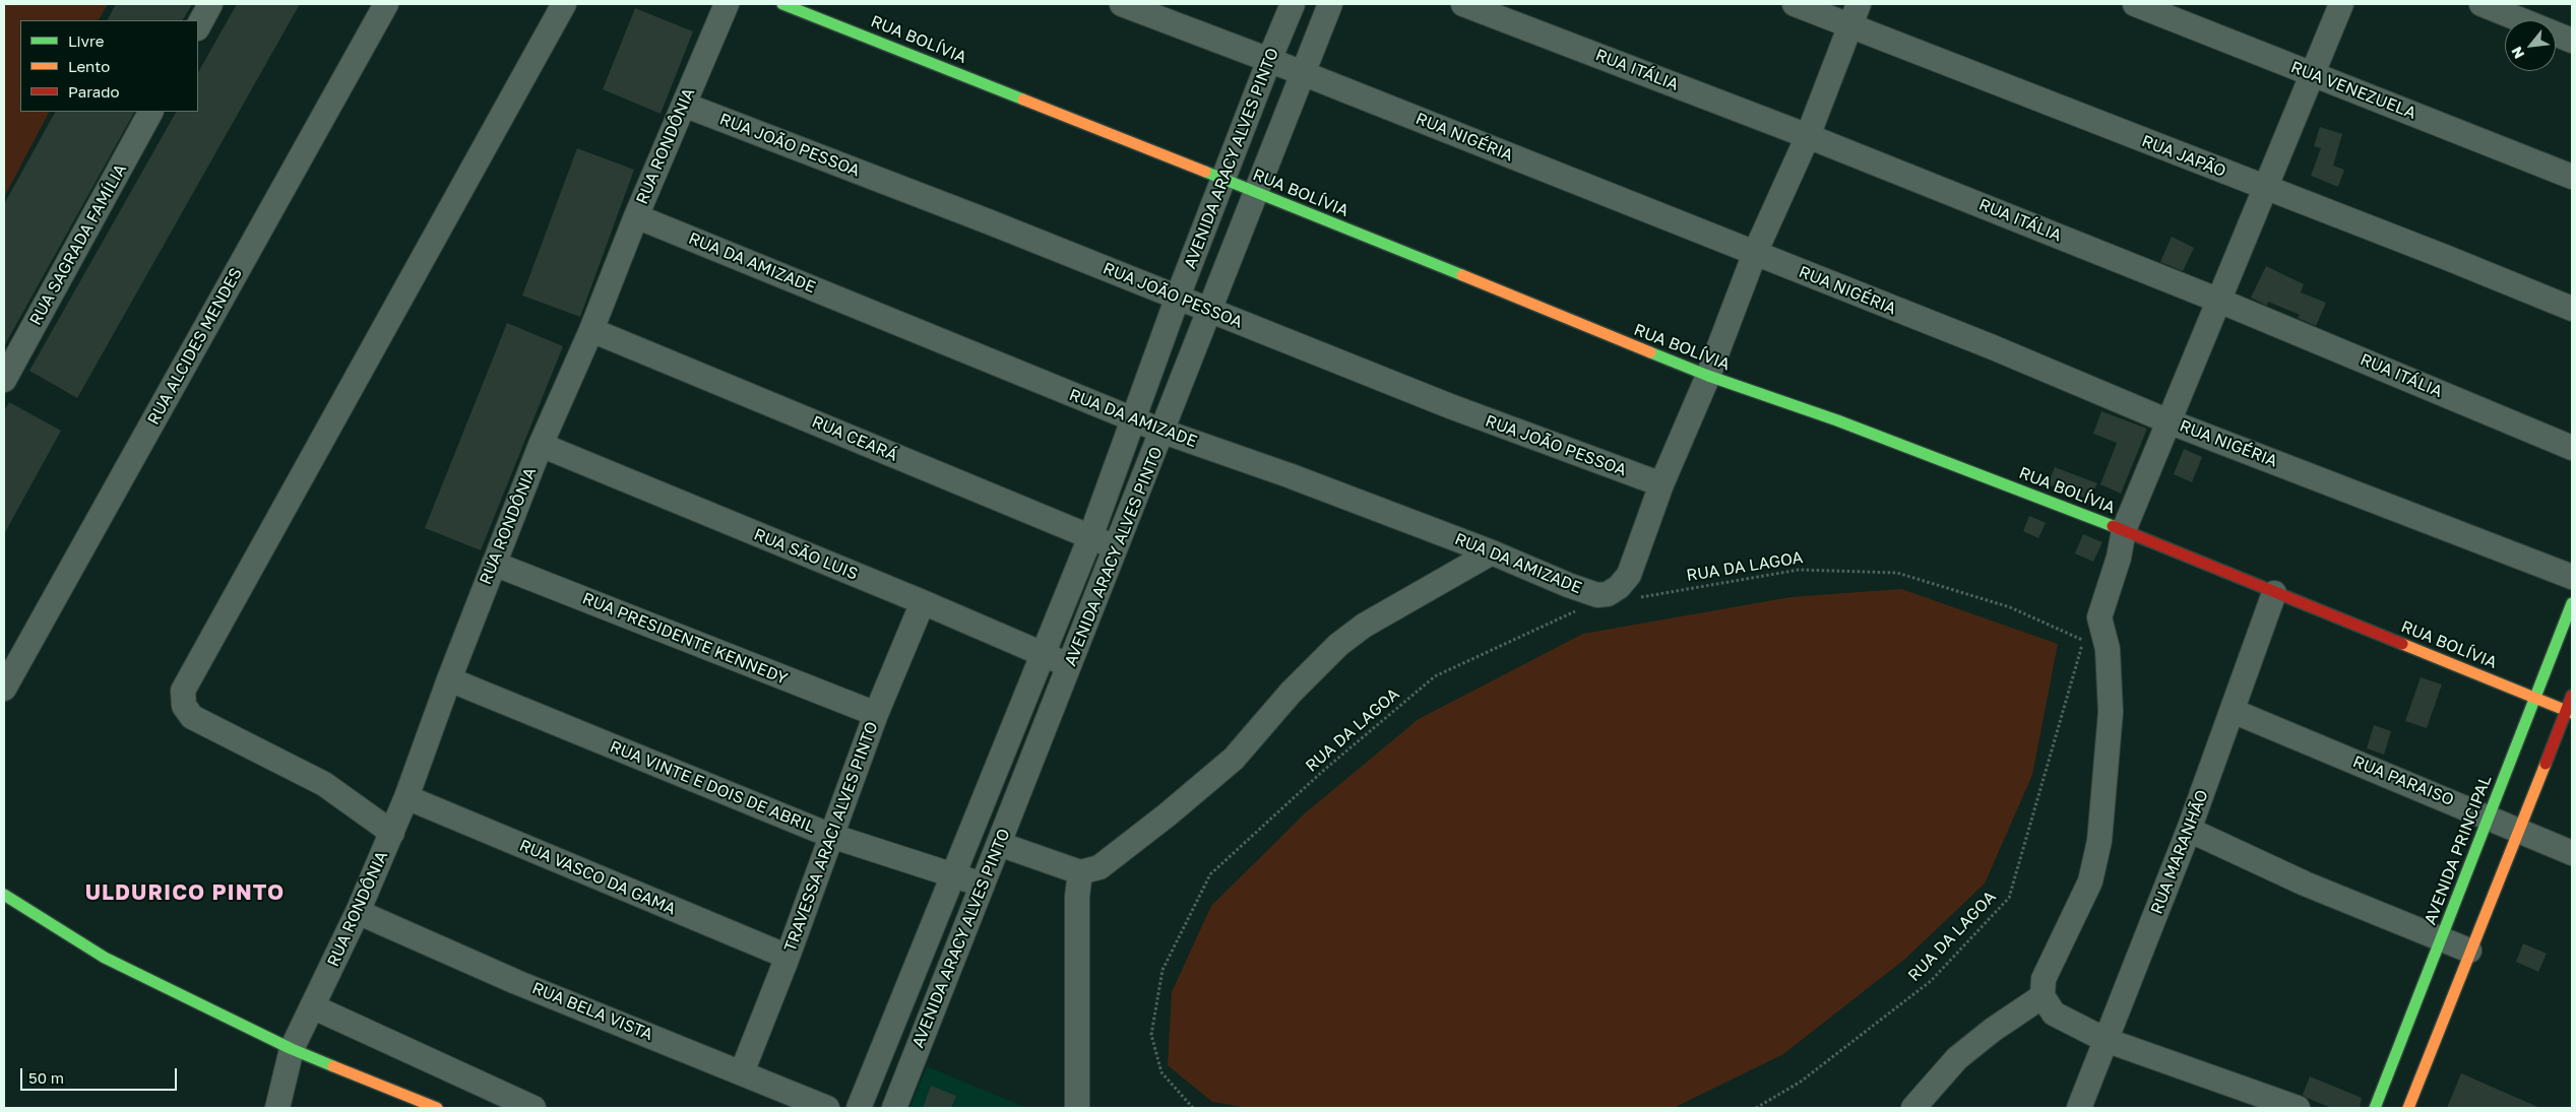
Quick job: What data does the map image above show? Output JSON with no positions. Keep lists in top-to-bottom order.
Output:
{
  "streets": {
    "street": [
      "RUA BOLÍVIA",
      "RUA ITÁLIA",
      "RUA VENEZUELA",
      "RUA NIGÉRIA",
      "RUA JOÃO PESSOA",
      "RUA RONDÔNIA",
      "RUA JAPÃO",
      "AVENIDA ARACY ALVES PINTO",
      "RUA SAGRADA FAMÍLIA",
      "RUA DA AMIZADE",
      "RUA ALCIDES MENDES",
      "RUA CEARÁ",
      "RUA SÃO LUIS",
      "RUA PRESIDENTE KENNEDY",
      "RUA PARAISO",
      "RUA VINTE E DOIS DE ABRIL",
      "TRAVESSA ARACI ALVES PINTO",
      "AVENIDA PRINCIPAL",
      "RUA MARANHÃO",
      "RUA VASCO DA GAMA",
      "RUA BELA VISTA"
    ],
    "path": ["RUA DA LAGOA"]
  },
  "crossings": [
    ["RUA BOLÍVIA", "AVENIDA ARACY ALVES PINTO"],
    ["RUA BOLÍVIA", "AVENIDA PRINCIPAL"],
    ["RUA BOLÍVIA", "RUA MARANHÃO"],
    ["RUA NIGÉRIA", "AVENIDA ARACY ALVES PINTO"],
    ["RUA JOÃO PESSOA", "RUA RONDÔNIA"],
    ["RUA JOÃO PESSOA", "AVENIDA ARACY ALVES PINTO"],
    ["RUA JOÃO PESSOA", "RUA DA AMIZADE"],
    ["RUA RONDÔNIA", "RUA DA AMIZADE"],
    ["RUA RONDÔNIA", "RUA CEARÁ"],
    ["RUA RONDÔNIA", "RUA SÃO LUIS"],
    ["RUA RONDÔNIA", "RUA PRESIDENTE KENNEDY"],
    ["RUA RONDÔNIA", "RUA VINTE E DOIS DE ABRIL"],
    ["RUA RONDÔNIA", "RUA VASCO DA GAMA"],
    ["RUA RONDÔNIA", "RUA BELA VISTA"],
    ["AVENIDA ARACY ALVES PINTO", "RUA DA AMIZADE"],
    ["AVENIDA ARACY ALVES PINTO", "RUA CEARÁ"],
    ["AVENIDA ARACY ALVES PINTO", "RUA SÃO LUIS"],
    ["AVENIDA ARACY ALVES PINTO", "RUA VINTE E DOIS DE ABRIL"],
    ["RUA SÃO LUIS", "TRAVESSA ARACI ALVES PINTO"],
    ["RUA PRESIDENTE KENNEDY", "TRAVESSA ARACI ALVES PINTO"],
    ["RUA PARAISO", "AVENIDA PRINCIPAL"],
    ["RUA PARAISO", "RUA MARANHÃO"],
    ["RUA VINTE E DOIS DE ABRIL", "TRAVESSA ARACI ALVES PINTO"],
    ["TRAVESSA ARACI ALVES PINTO", "RUA VASCO DA GAMA"],
    ["TRAVESSA ARACI ALVES PINTO", "RUA BELA VISTA"]
  ],
  "districts": ["ULDURICO PINTO"],
  "legend": ["Livre", "Lento", "Parado"],
  "scale_bar": "50 m",
  "north": "bottom left"
}
